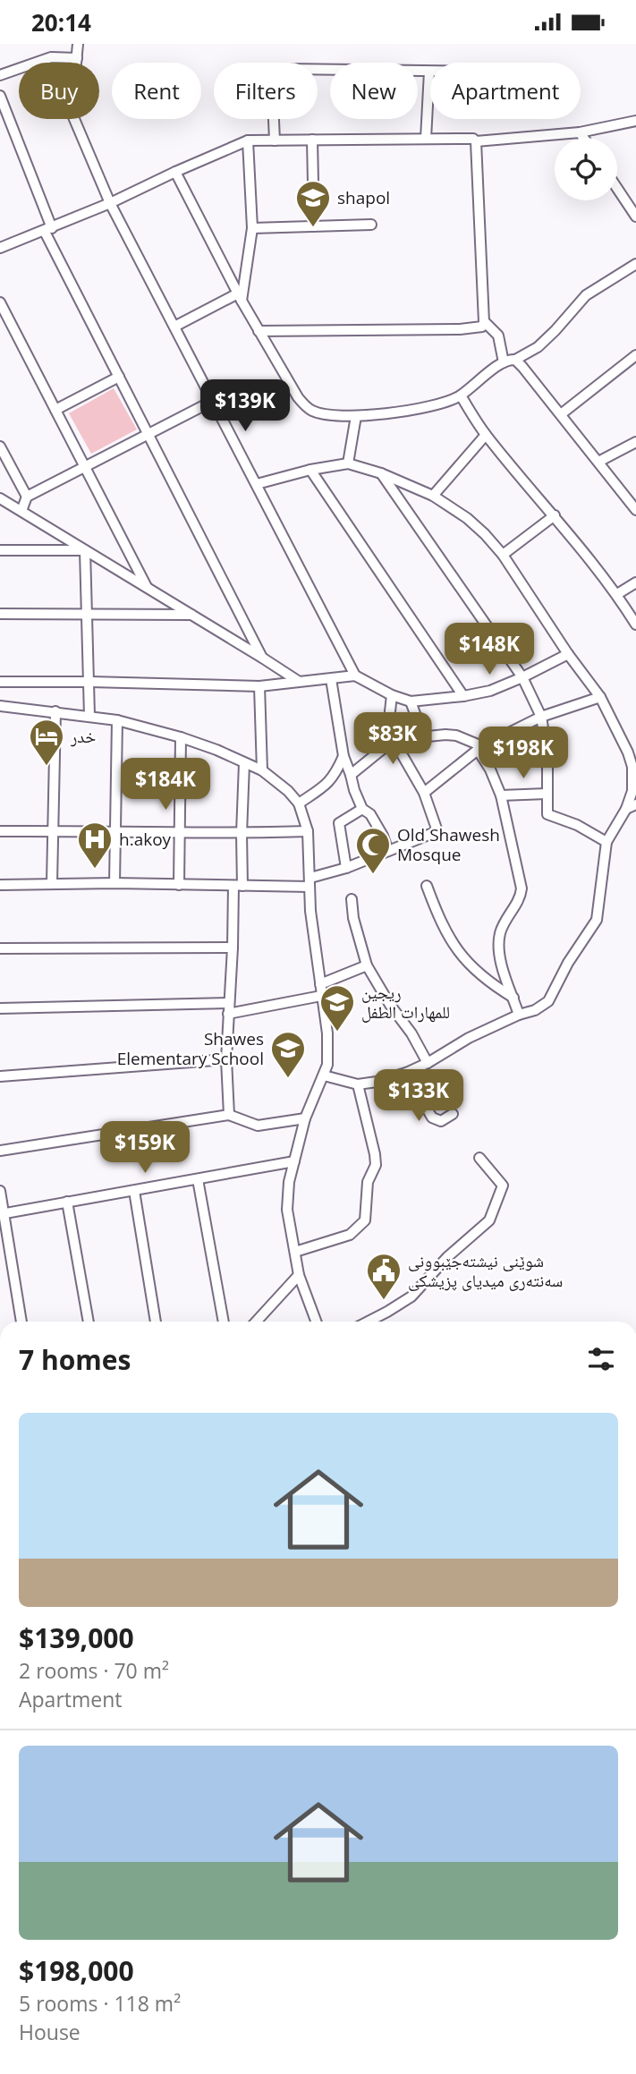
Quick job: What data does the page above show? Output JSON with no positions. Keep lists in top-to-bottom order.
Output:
{
  "places": {
    "school or university": ["shapol", "ريجين للمهارات الطفل", "Shawes Elementary School"],
    "hotel": ["خدر"],
    "hospital": ["h.akoy"],
    "mosque": ["Old Shawesh Mosque"],
    "public building": ["شوێنی نیشتەجێبوونی سەنتەری میدیای پزیشکی"]
  },
  "page": {
    "status": "20:14",
    "chip": [
      "Buy",
      "Rent",
      "Filters",
      "New",
      "Apartment"
    ],
    "price": [
      "$139K",
      "$148K",
      "$83K",
      "$198K",
      "$184K",
      "$133K",
      "$159K"
    ],
    "heading": "7 homes",
    "list": [
      {
        "name": "$139,000",
        "note": "2 rooms · 70 m² · Apartment"
      },
      {
        "name": "$198,000",
        "note": "5 rooms · 118 m² · House"
      }
    ]
  }
}
